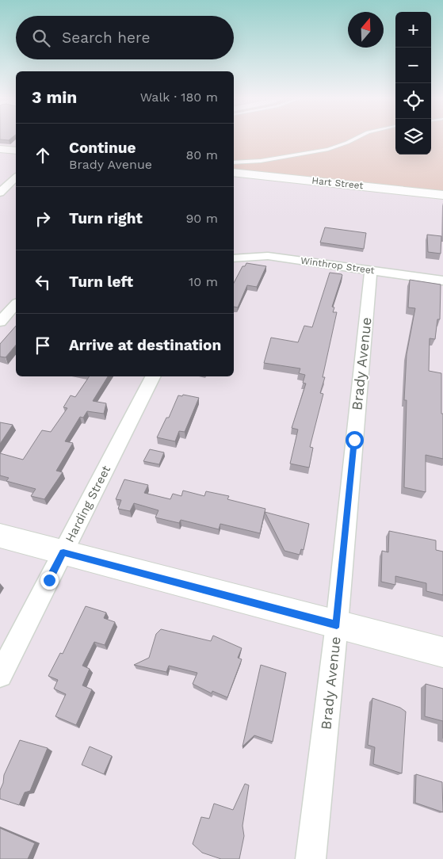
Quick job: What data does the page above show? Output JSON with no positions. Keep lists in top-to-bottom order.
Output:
{
  "streets": {
    "street": [
      "Hart Street",
      "Winthrop Street",
      "Brady Avenue",
      "Harding Street"
    ]
  },
  "crossings": [
    ["Winthrop Street", "Brady Avenue"]
  ],
  "north": "top",
  "page": {
    "map_buttons": ["+", "−"],
    "search": "Search here",
    "heading": ["3 min", "Walk · 180 m"],
    "list": [
      ["Continue", "Brady Avenue", "80 m"],
      ["Turn right", "90 m"],
      ["Turn left", "10 m"],
      "Arrive at destination"
    ]
  }
}
